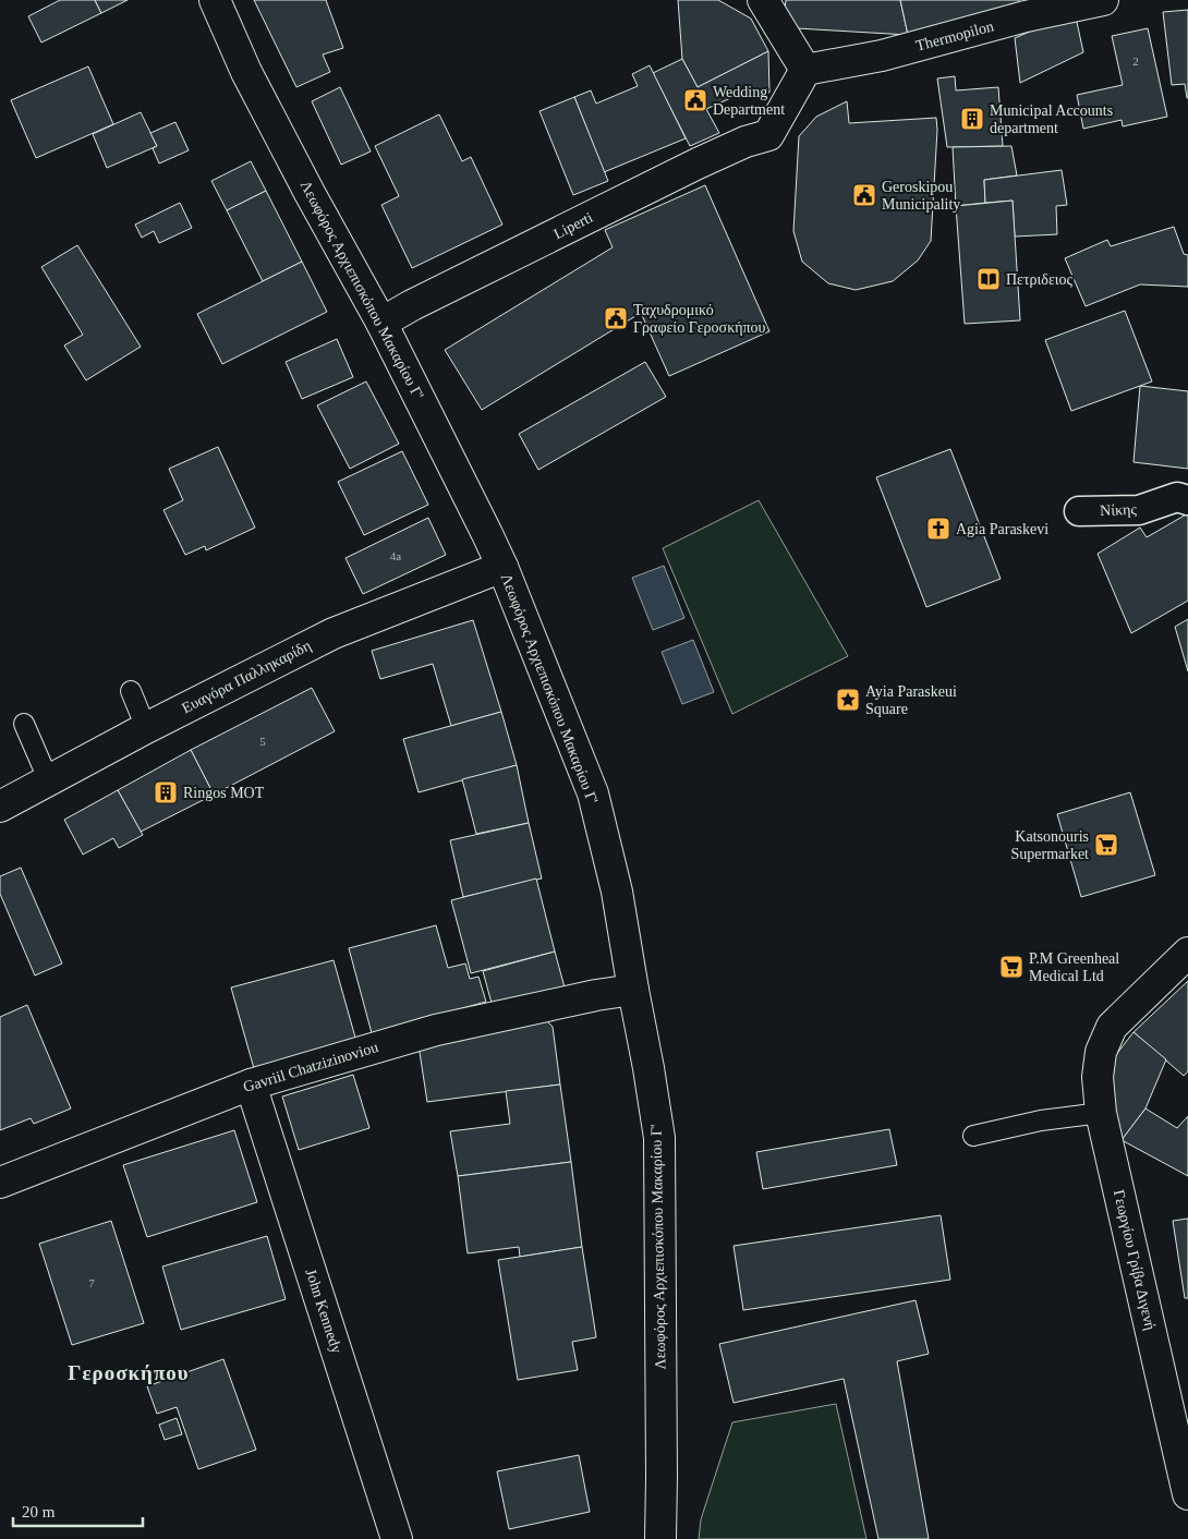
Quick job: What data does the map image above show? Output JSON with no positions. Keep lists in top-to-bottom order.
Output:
{
  "streets": {
    "street": [
      "Thermopilon",
      "Liperti",
      "Λεωφόρος Αρχιεπισκόπου Μακαρίου Γ'",
      "Νίκης",
      "Ευαγόρα Παλληκαρίδη",
      "Gavriil Chatzizinoviou",
      "Γεωργίου Γρίβα Διγενή",
      "John Kennedy"
    ]
  },
  "crossings": [
    ["Thermopilon", "Liperti"],
    ["Liperti", "Λεωφόρος Αρχιεπισκόπου Μακαρίου Γ'"],
    ["Λεωφόρος Αρχιεπισκόπου Μακαρίου Γ'", "Ευαγόρα Παλληκαρίδη"],
    ["Λεωφόρος Αρχιεπισκόπου Μακαρίου Γ'", "Gavriil Chatzizinoviou"],
    ["Gavriil Chatzizinoviou", "John Kennedy"]
  ],
  "districts": ["Γεροσκήπου"],
  "places": {
    "public building": ["Wedding Department", "Geroskipou Municipality", "Ταχυδρομικό Γραφείο Γεροσκήπου"],
    "building": ["Municipal Accounts department", "Ringos MOT"],
    "library": ["Πετριδειος"],
    "church": ["Agia Paraskevi"],
    "place": ["Ayia Paraskeui Square"],
    "supermarket": ["Katsonouris Supermarket", "P.M Greenheal Medical Ltd"]
  },
  "house_numbers": [
    "2",
    "4a",
    "5",
    "7"
  ],
  "scale_bar": "20 m"
}
